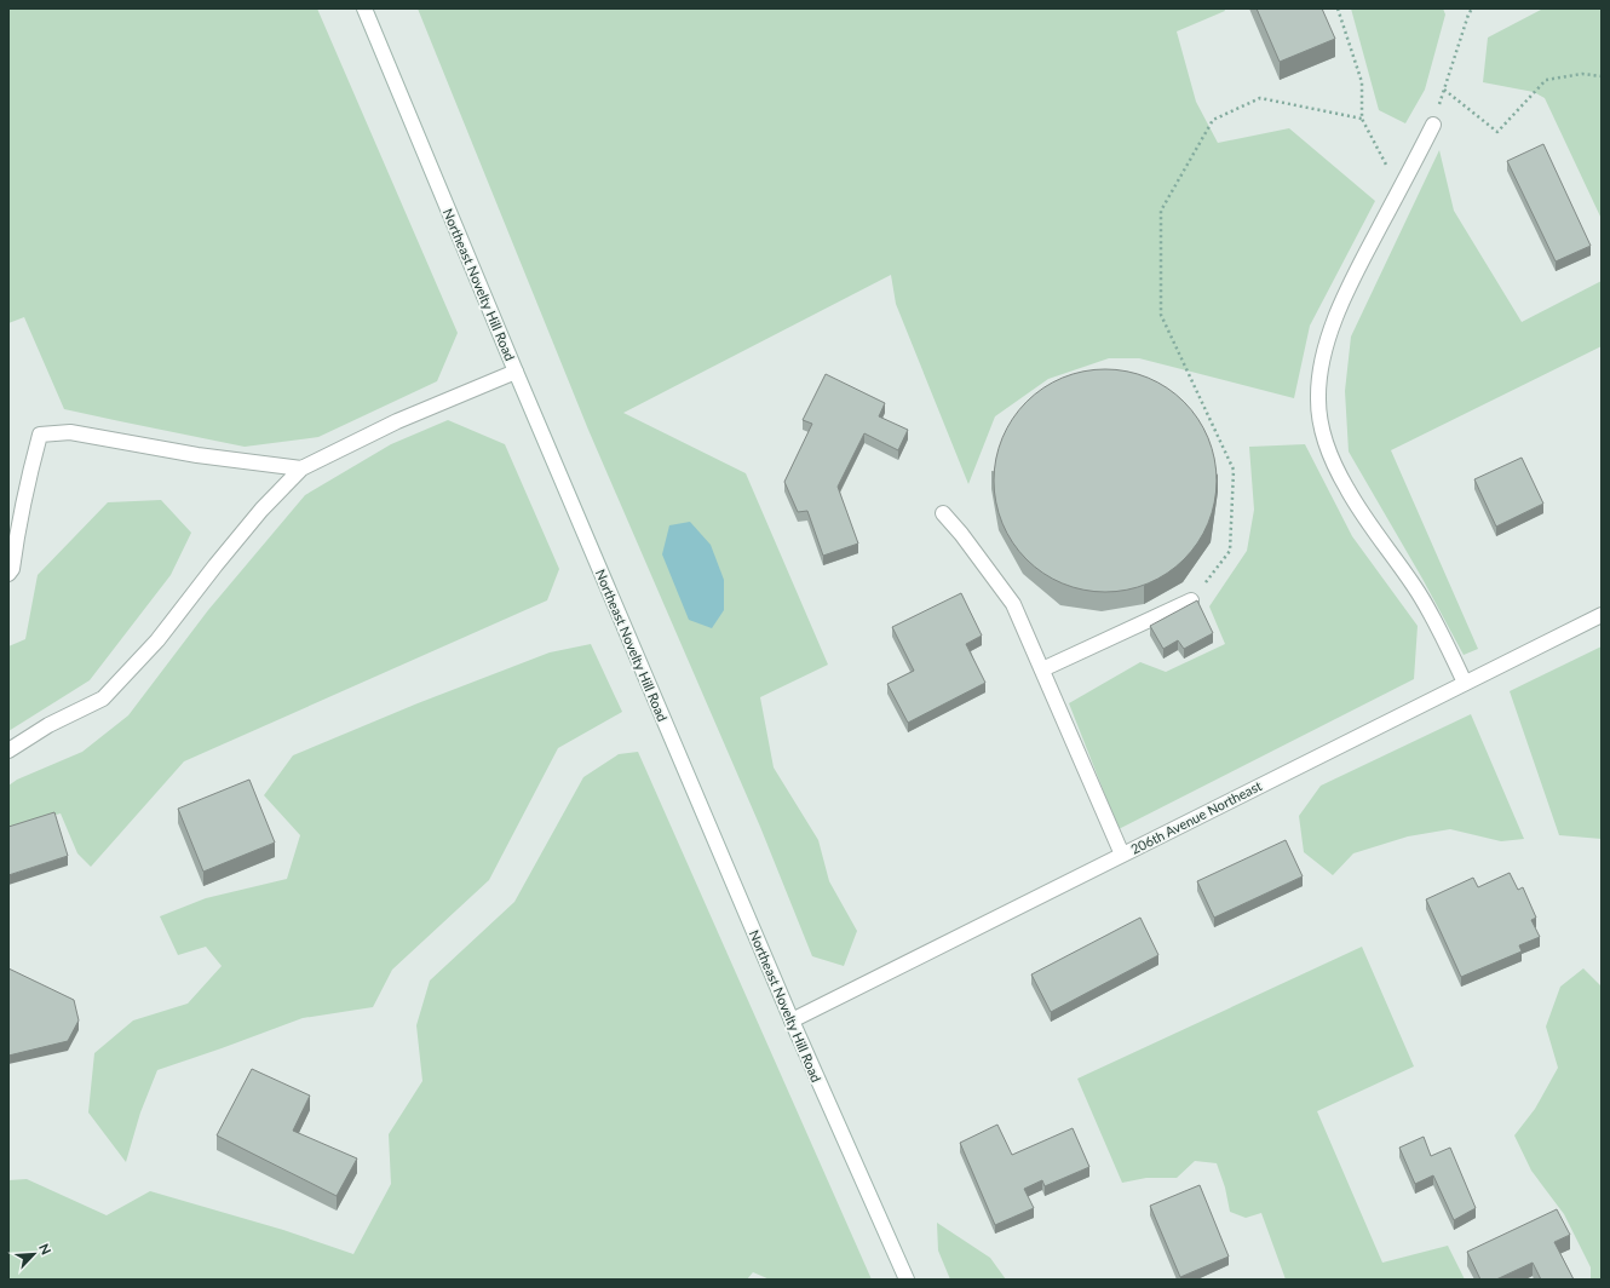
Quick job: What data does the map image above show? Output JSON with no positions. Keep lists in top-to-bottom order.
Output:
{
  "streets": {
    "main road": ["Northeast Novelty Hill Road", "206th Avenue Northeast"]
  },
  "crossings": [
    ["Northeast Novelty Hill Road", "206th Avenue Northeast"]
  ],
  "north": "top right"
}
